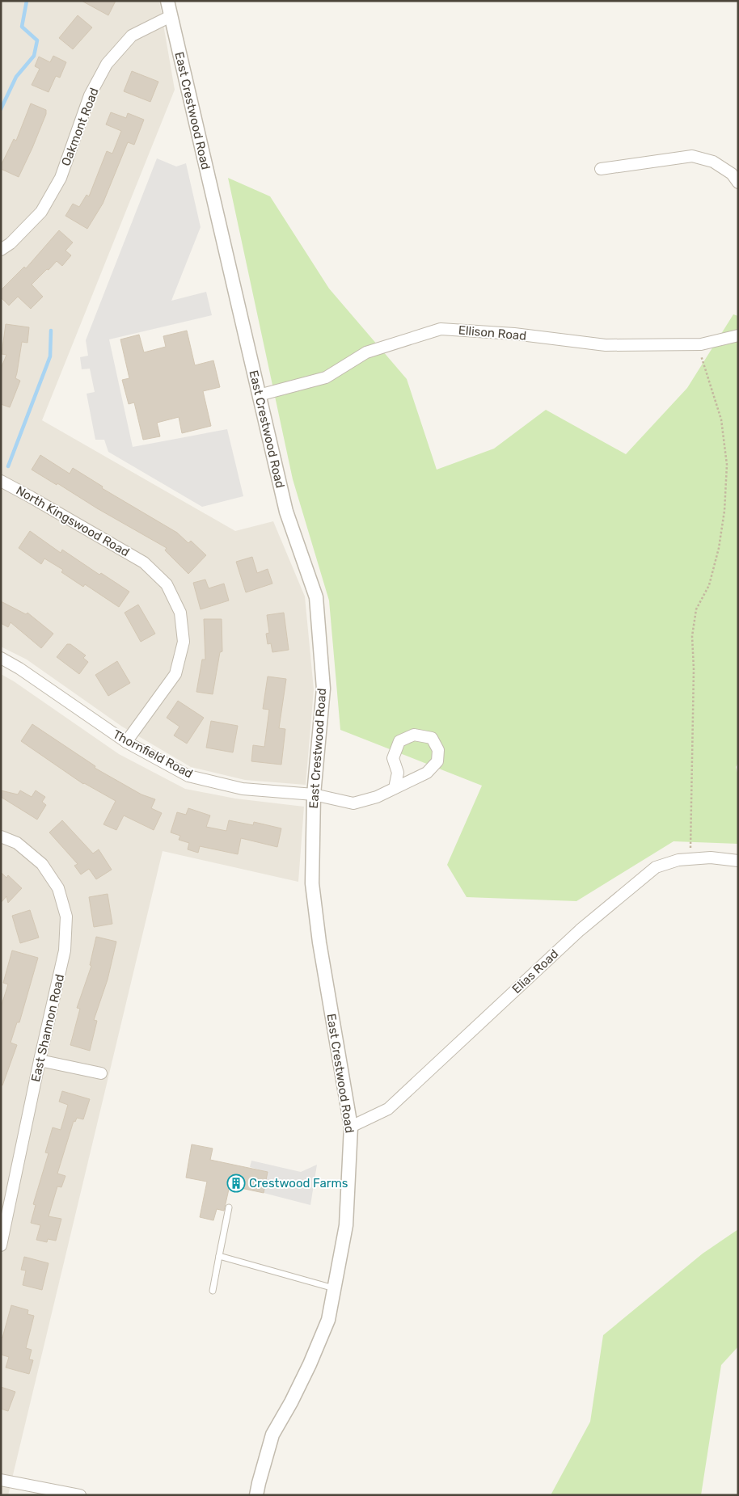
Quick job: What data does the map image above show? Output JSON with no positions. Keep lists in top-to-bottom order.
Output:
{
  "streets": {
    "street": [
      "East Crestwood Road",
      "Oakmont Road",
      "Ellison Road",
      "North Kingswood Road",
      "Thornfield Road",
      "Elias Road",
      "East Shannon Road"
    ]
  },
  "crossings": [
    ["East Crestwood Road", "Oakmont Road"],
    ["East Crestwood Road", "Ellison Road"],
    ["East Crestwood Road", "Thornfield Road"],
    ["East Crestwood Road", "Elias Road"],
    ["North Kingswood Road", "Thornfield Road"]
  ],
  "places": {
    "building": ["Crestwood Farms"]
  }
}
